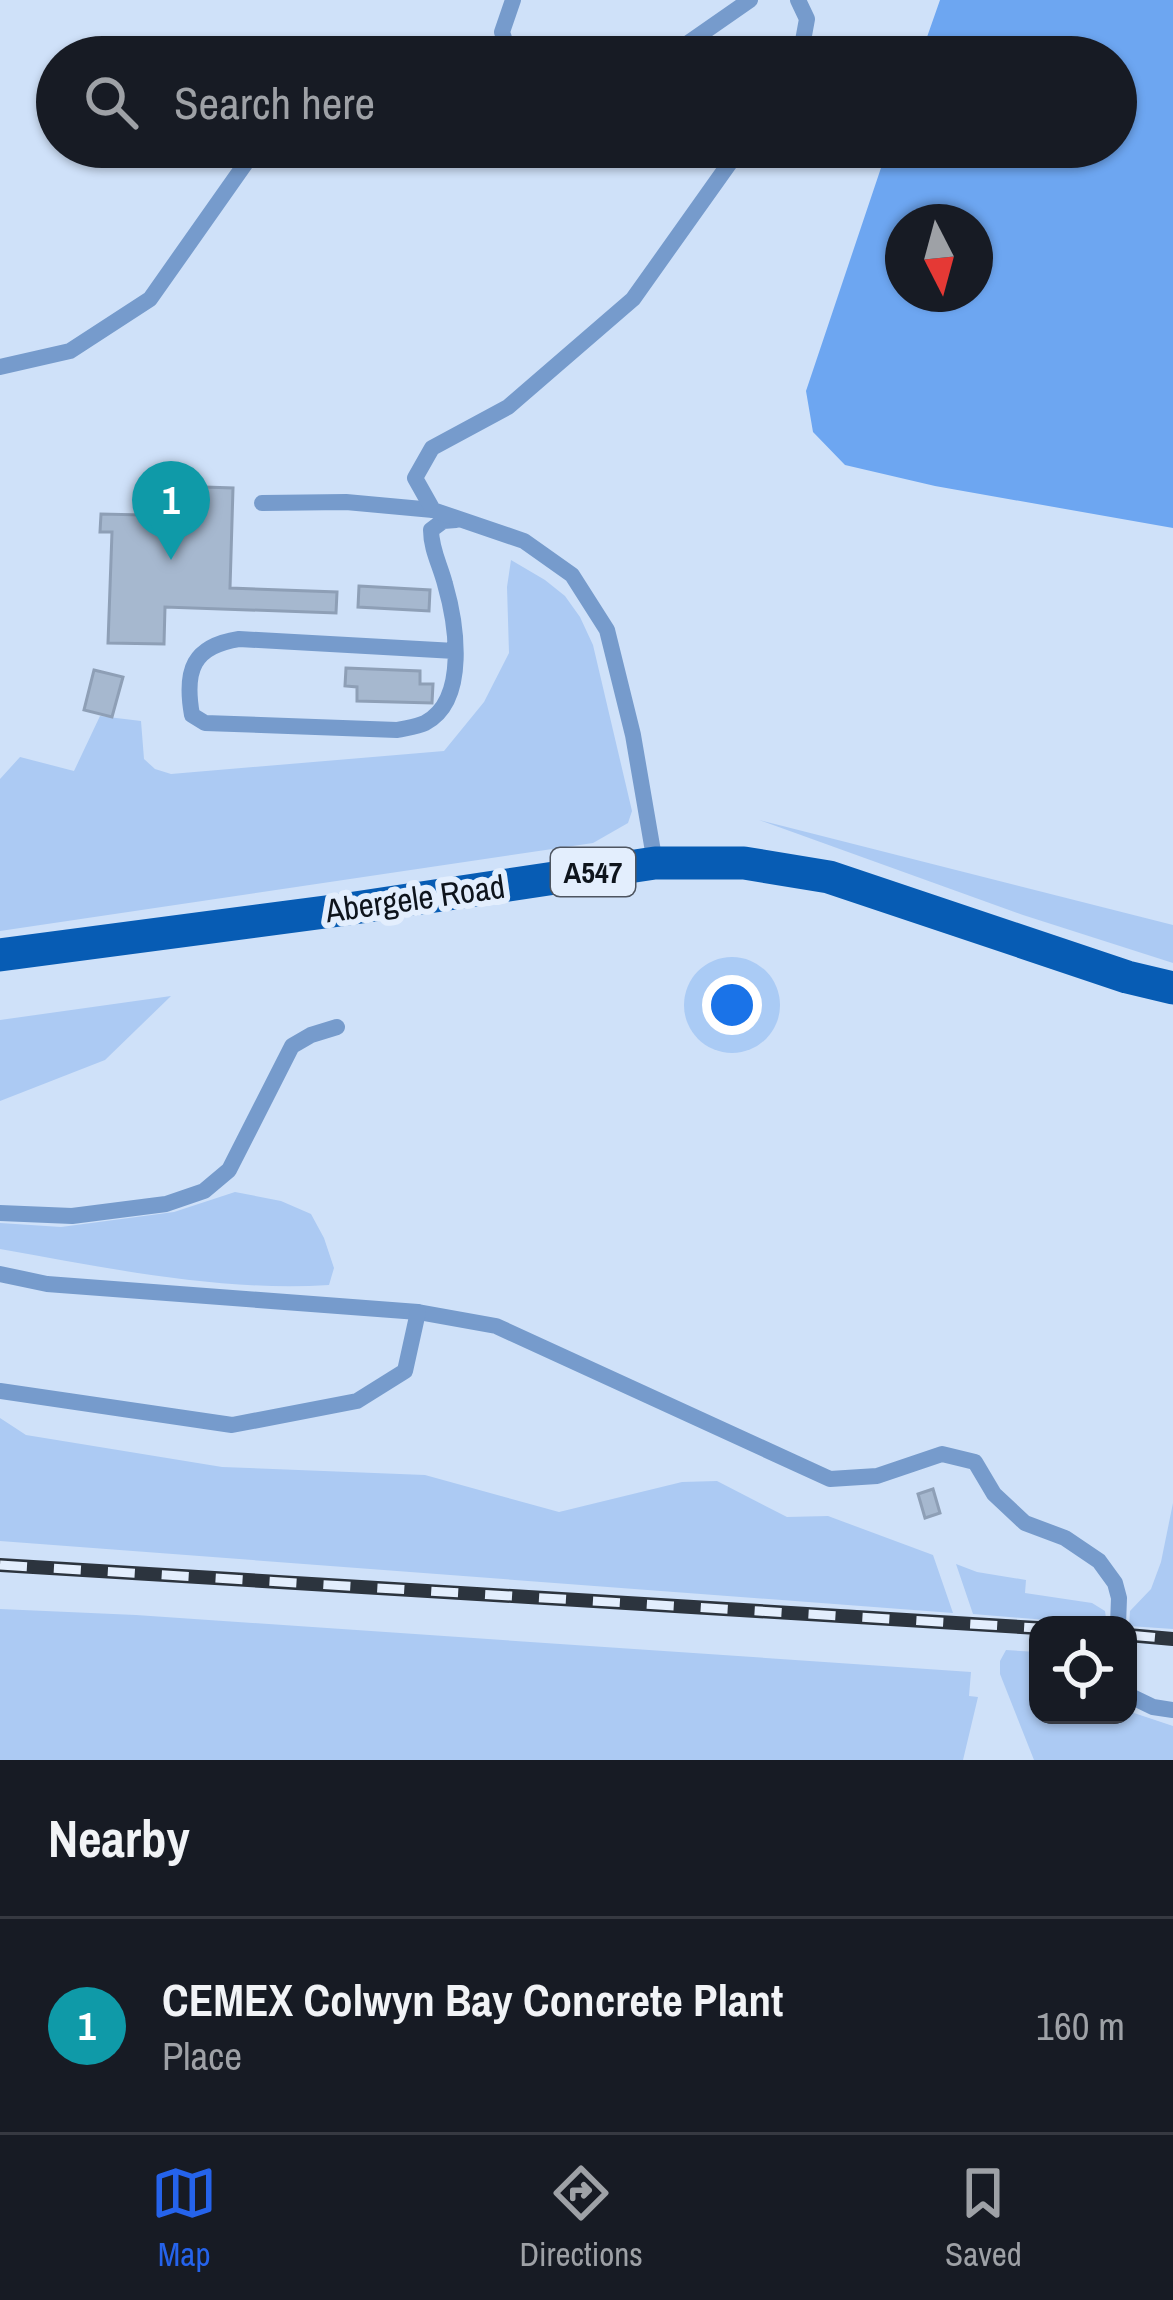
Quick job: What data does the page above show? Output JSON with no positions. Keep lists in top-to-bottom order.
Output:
{
  "streets": {
    "main road": ["A547", "Abergele Road"]
  },
  "north": "bottom",
  "page": {
    "search": "Search here",
    "pins": "1",
    "heading": "Nearby",
    "list": [
      {
        "mark": "1",
        "name": "CEMEX Colwyn Bay Concrete Plant",
        "note": "Place",
        "value": "160 m"
      }
    ],
    "nav": ["Map", "Directions", "Saved"]
  }
}
